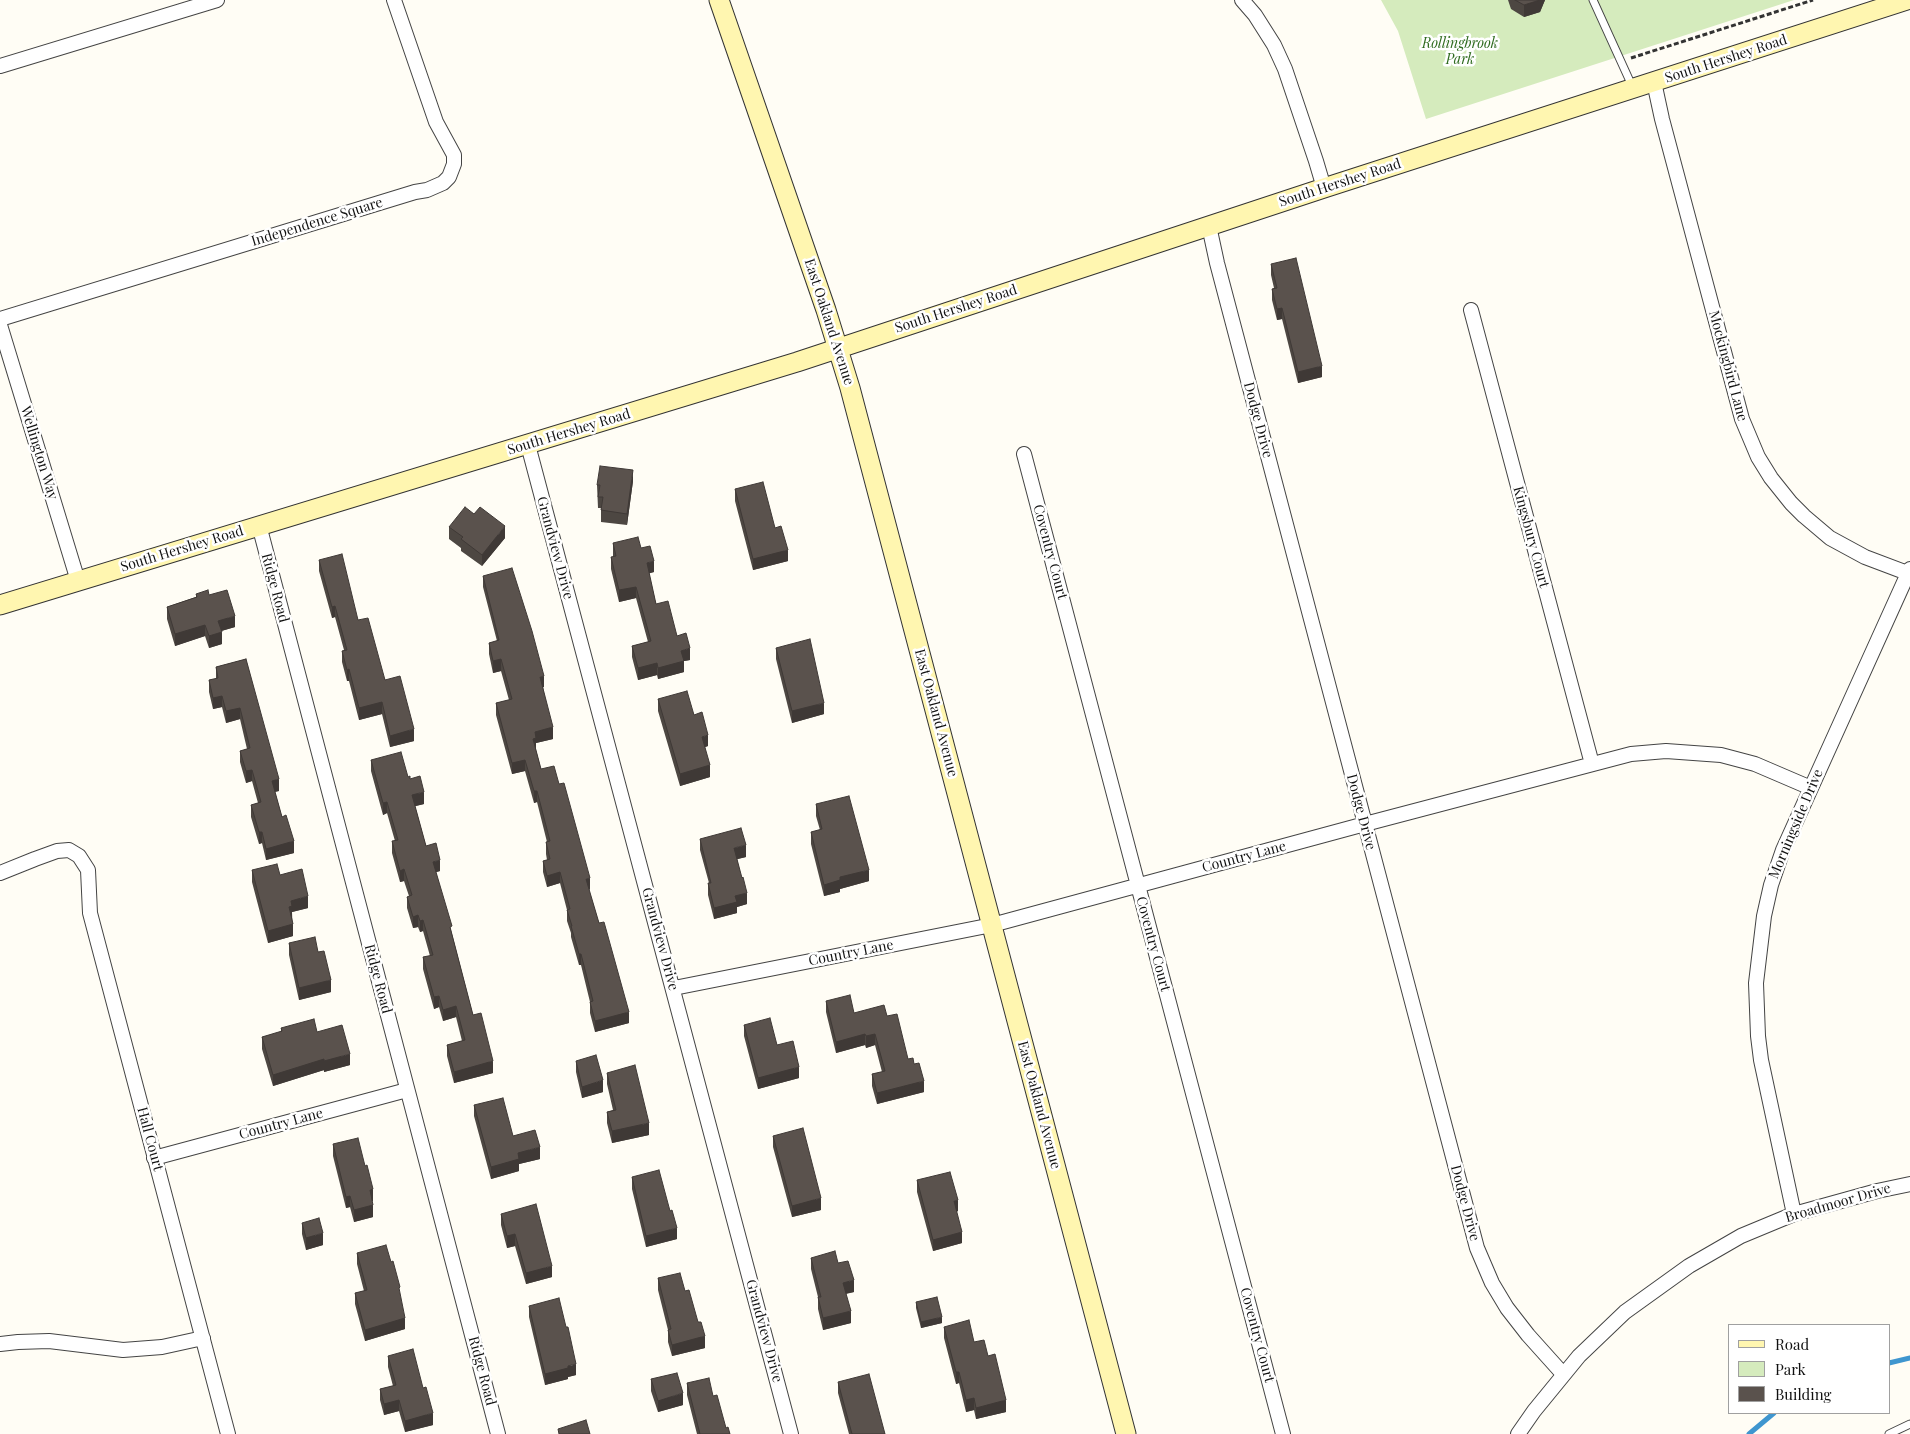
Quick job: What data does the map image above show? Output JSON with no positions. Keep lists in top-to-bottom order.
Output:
{
  "streets": {
    "main road": ["South Hershey Road", "East Oakland Avenue"],
    "street": [
      "Independence Square",
      "Mockingbird Lane",
      "Dodge Drive",
      "Wellington Way",
      "Kingsbury Court",
      "Grandview Drive",
      "Coventry Court",
      "Ridge Road",
      "Morningside Drive",
      "Country Lane",
      "Hall Court",
      "Broadmoor Drive"
    ]
  },
  "crossings": [
    ["South Hershey Road", "East Oakland Avenue"],
    ["South Hershey Road", "Mockingbird Lane"],
    ["South Hershey Road", "Dodge Drive"],
    ["South Hershey Road", "Wellington Way"],
    ["South Hershey Road", "Grandview Drive"],
    ["South Hershey Road", "Ridge Road"],
    ["East Oakland Avenue", "Country Lane"],
    ["Mockingbird Lane", "Morningside Drive"],
    ["Dodge Drive", "Country Lane"],
    ["Dodge Drive", "Broadmoor Drive"],
    ["Kingsbury Court", "Country Lane"],
    ["Grandview Drive", "Country Lane"],
    ["Coventry Court", "Country Lane"],
    ["Ridge Road", "Country Lane"],
    ["Morningside Drive", "Country Lane"],
    ["Morningside Drive", "Broadmoor Drive"],
    ["Country Lane", "Hall Court"]
  ],
  "parks": ["Rollingbrook Park"],
  "legend": ["Road", "Park", "Building"]
}
